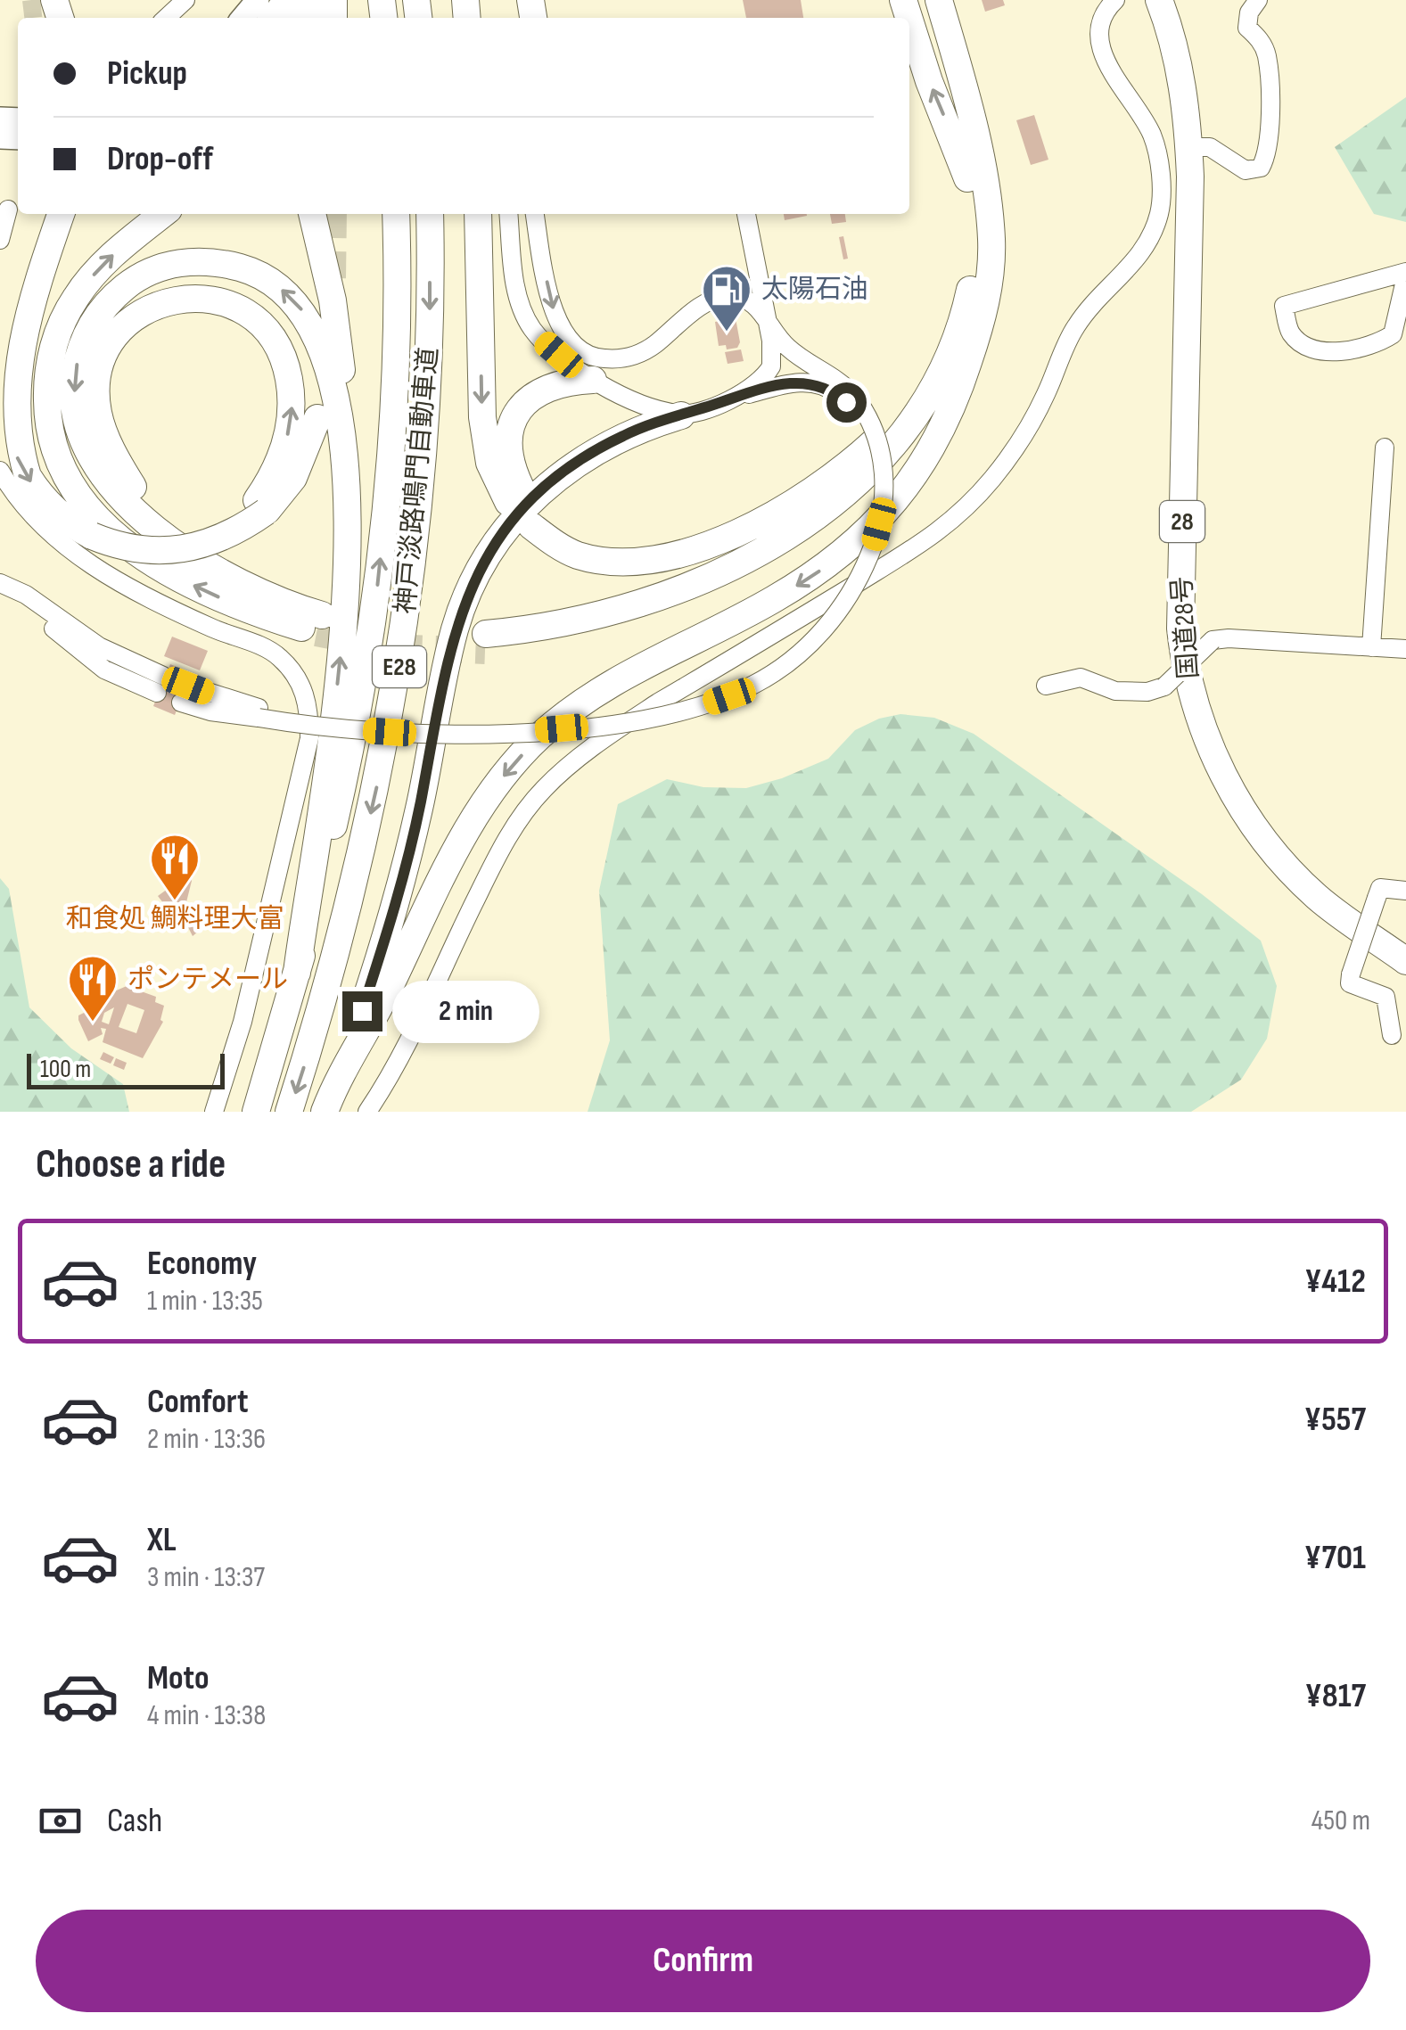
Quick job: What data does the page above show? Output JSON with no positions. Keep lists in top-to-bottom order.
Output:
{
  "streets": {
    "highway": [
      "神戸淡路鳴門自動車道",
      "28",
      "国道28号",
      "E28"
    ]
  },
  "places": {
    "fuel station": ["太陽石油"],
    "restaurant": ["和食処 鯛料理大富", "ポンテメール"]
  },
  "scale_bar": "100 m",
  "page": {
    "banner": ["Pickup", "Drop-off"],
    "bubble": "2 min",
    "scale": "100 m",
    "heading": "Choose a ride",
    "list": [
      {
        "name": "Economy",
        "note": "1 min · 13:35",
        "value": "¥412"
      },
      {
        "name": "Comfort",
        "note": "2 min · 13:36",
        "value": "¥557"
      },
      {
        "name": "XL",
        "note": "3 min · 13:37",
        "value": "¥701"
      },
      {
        "name": "Moto",
        "note": "4 min · 13:38",
        "value": "¥817"
      }
    ],
    "pay": ["Cash", "450 m"],
    "buttons": "Confirm"
  }
}
